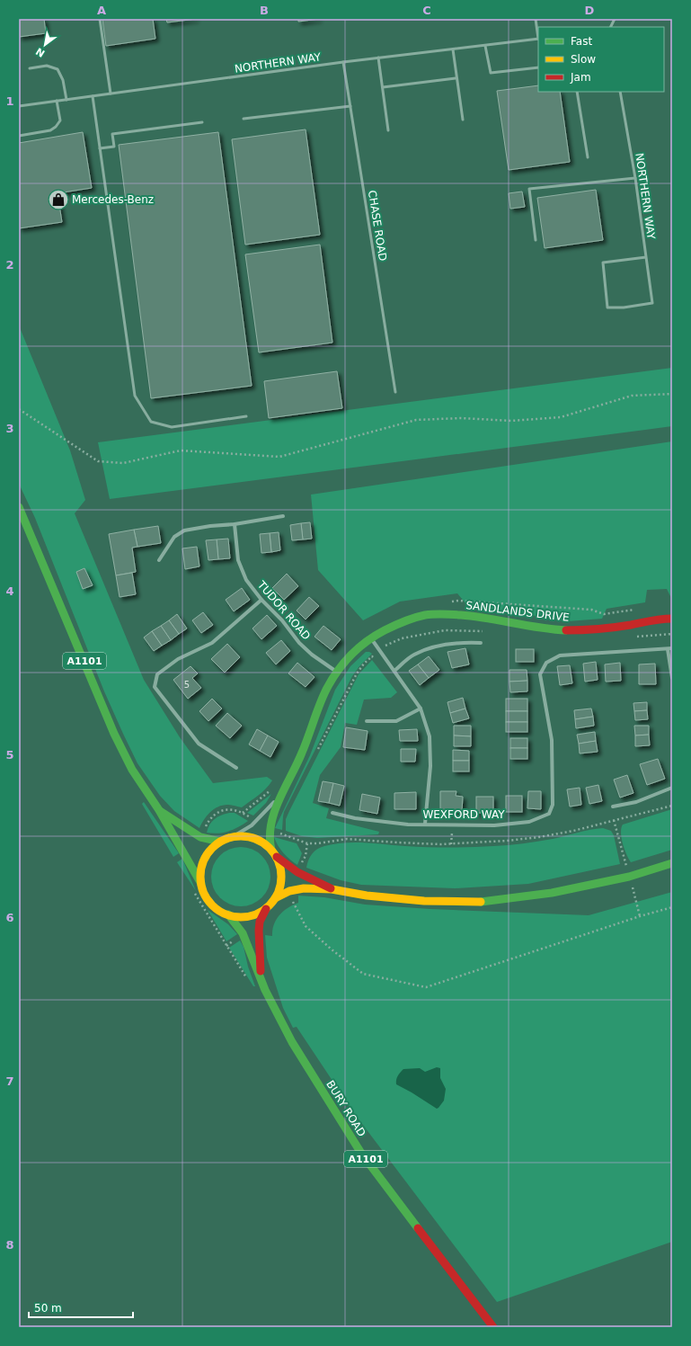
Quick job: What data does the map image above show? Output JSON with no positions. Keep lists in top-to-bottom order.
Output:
{
  "streets": {
    "main road": ["SANDLANDS DRIVE", "A1101", "BURY ROAD"],
    "street": ["TUDOR ROAD", "WEXFORD WAY"],
    "lane": ["NORTHERN WAY", "CHASE ROAD"]
  },
  "crossings": [
    ["NORTHERN WAY", "CHASE ROAD"],
    ["TUDOR ROAD", "SANDLANDS DRIVE"],
    ["SANDLANDS DRIVE", "A1101"],
    ["SANDLANDS DRIVE", "BURY ROAD"],
    ["A1101", "BURY ROAD"]
  ],
  "places": {
    "shop": ["Mercedes-Benz"]
  },
  "house_numbers": ["5"],
  "legend": ["Fast", "Slow", "Jam"],
  "scale_bar": "50 m",
  "north": "bottom left",
  "grid": {
    "columns": [
      "A",
      "B",
      "C",
      "D"
    ],
    "rows": [
      "1",
      "2",
      "3",
      "4",
      "5",
      "6",
      "7",
      "8"
    ]
  }
}
